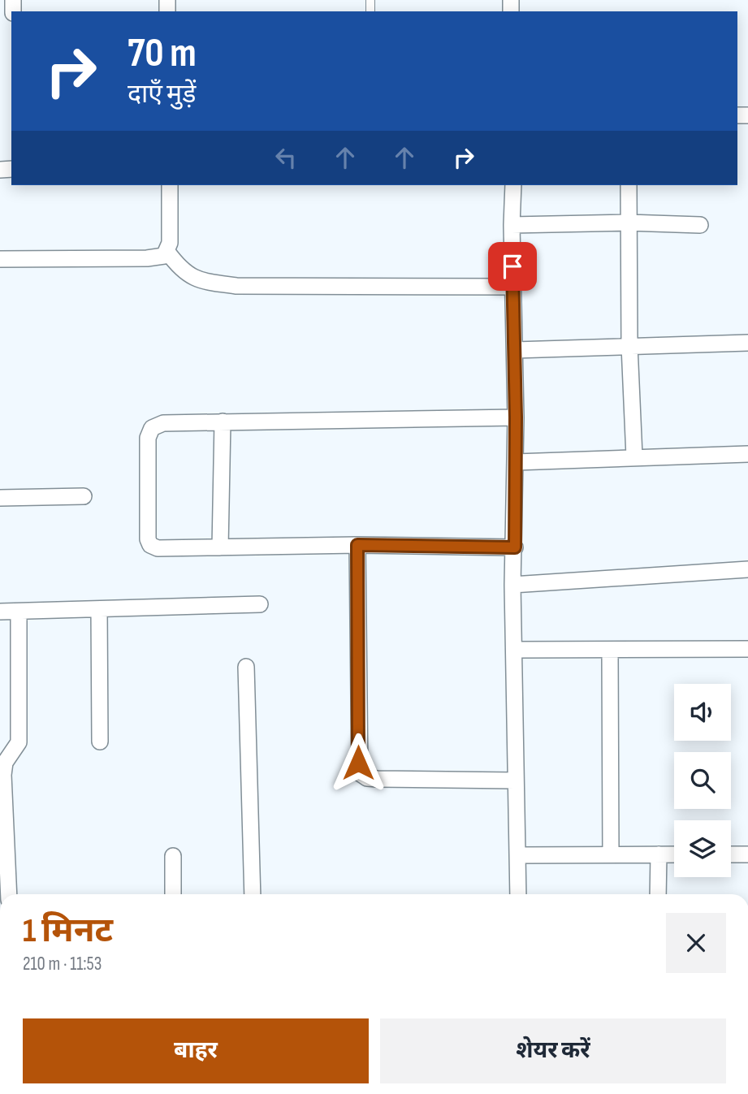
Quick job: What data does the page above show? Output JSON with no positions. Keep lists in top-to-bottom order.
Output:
{
  "page": {
    "turn": ["70 m", "दाएँ मुड़ें"],
    "heading": ["1 मिनट", "210 m · 11:53"],
    "buttons": ["बाहर", "शेयर करें"]
  }
}
